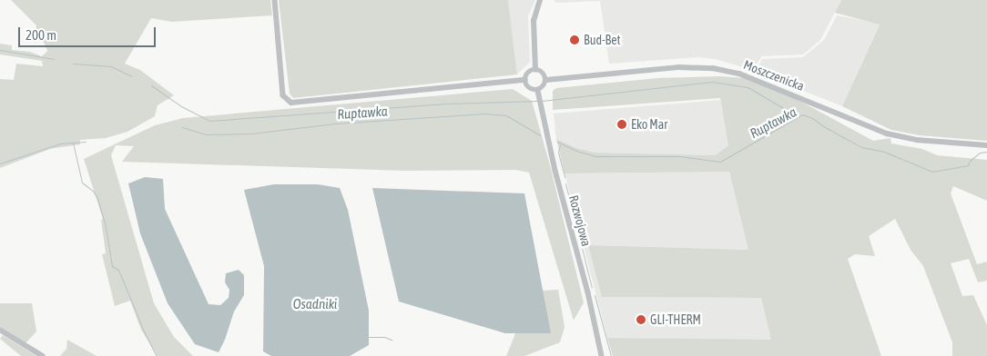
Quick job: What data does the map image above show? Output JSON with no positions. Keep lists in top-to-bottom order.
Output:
{
  "streets": {
    "street": ["Moszczenicka", "Rozwojowa"]
  },
  "crossings": [
    ["Moszczenicka", "Rozwojowa"]
  ],
  "water": ["Ruptawka", "Osadniki"],
  "places": ["Bud-Bet", "Eko Mar", "GLI-THERM"],
  "scale_bar": "200 m"
}
